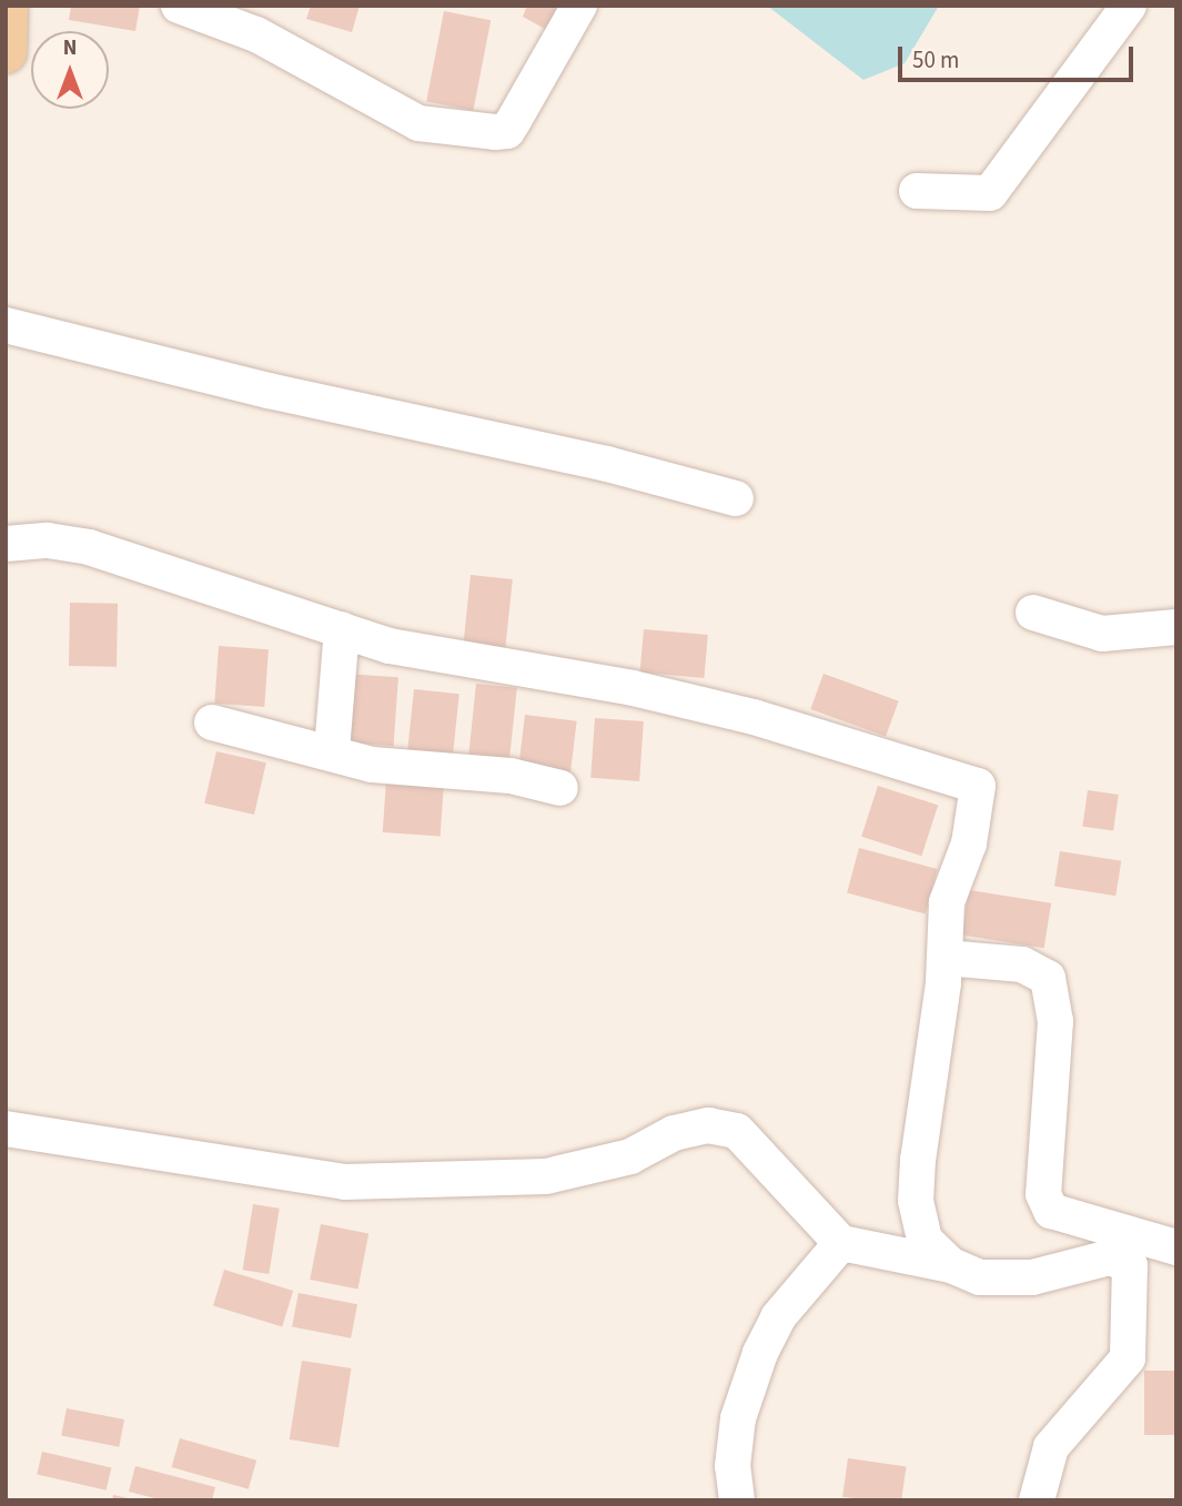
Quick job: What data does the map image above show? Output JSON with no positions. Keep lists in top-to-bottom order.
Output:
{
  "scale_bar": "50 m",
  "north": "top"
}
